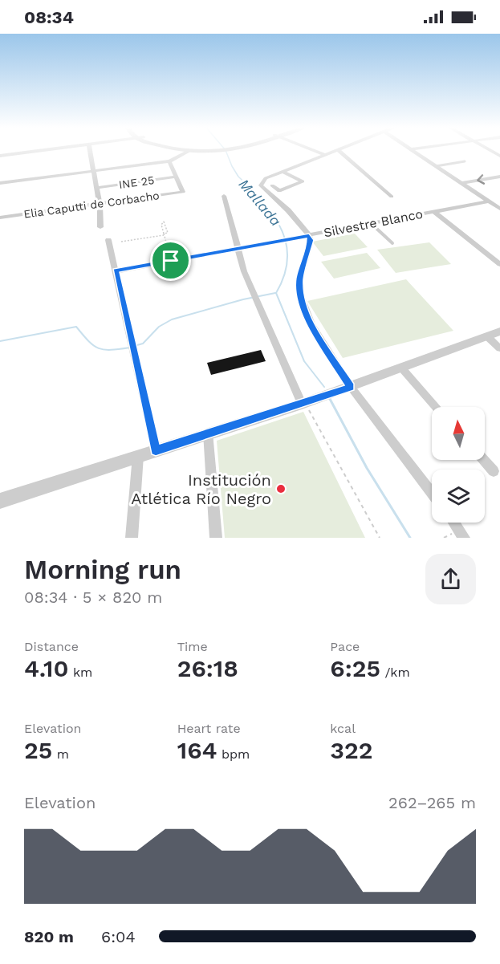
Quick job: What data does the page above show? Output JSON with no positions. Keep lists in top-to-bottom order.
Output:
{
  "streets": {
    "street": ["INE 25", "Elia Caputti de Corbacho", "Silvestre Blanco"]
  },
  "crossings": [
    ["INE 25", "Elia Caputti de Corbacho"]
  ],
  "water": ["Mallada"],
  "places": ["Institución Atlética Río Negro"],
  "north": "top",
  "page": {
    "status": "08:34",
    "heading": ["Morning run", "08:34 · 5 × 820 m"],
    "stats": [
      ["Distance", "4.10 km"],
      ["Time", "26:18"],
      ["Pace", "6:25 /km"],
      ["Elevation", "25 m"],
      ["Heart rate", "164 bpm"],
      ["kcal", "322"]
    ],
    "chart": ["Elevation", "262–265 m"],
    "list": [
      {
        "name": "820 m",
        "note": "6:04"
      }
    ]
  }
}
